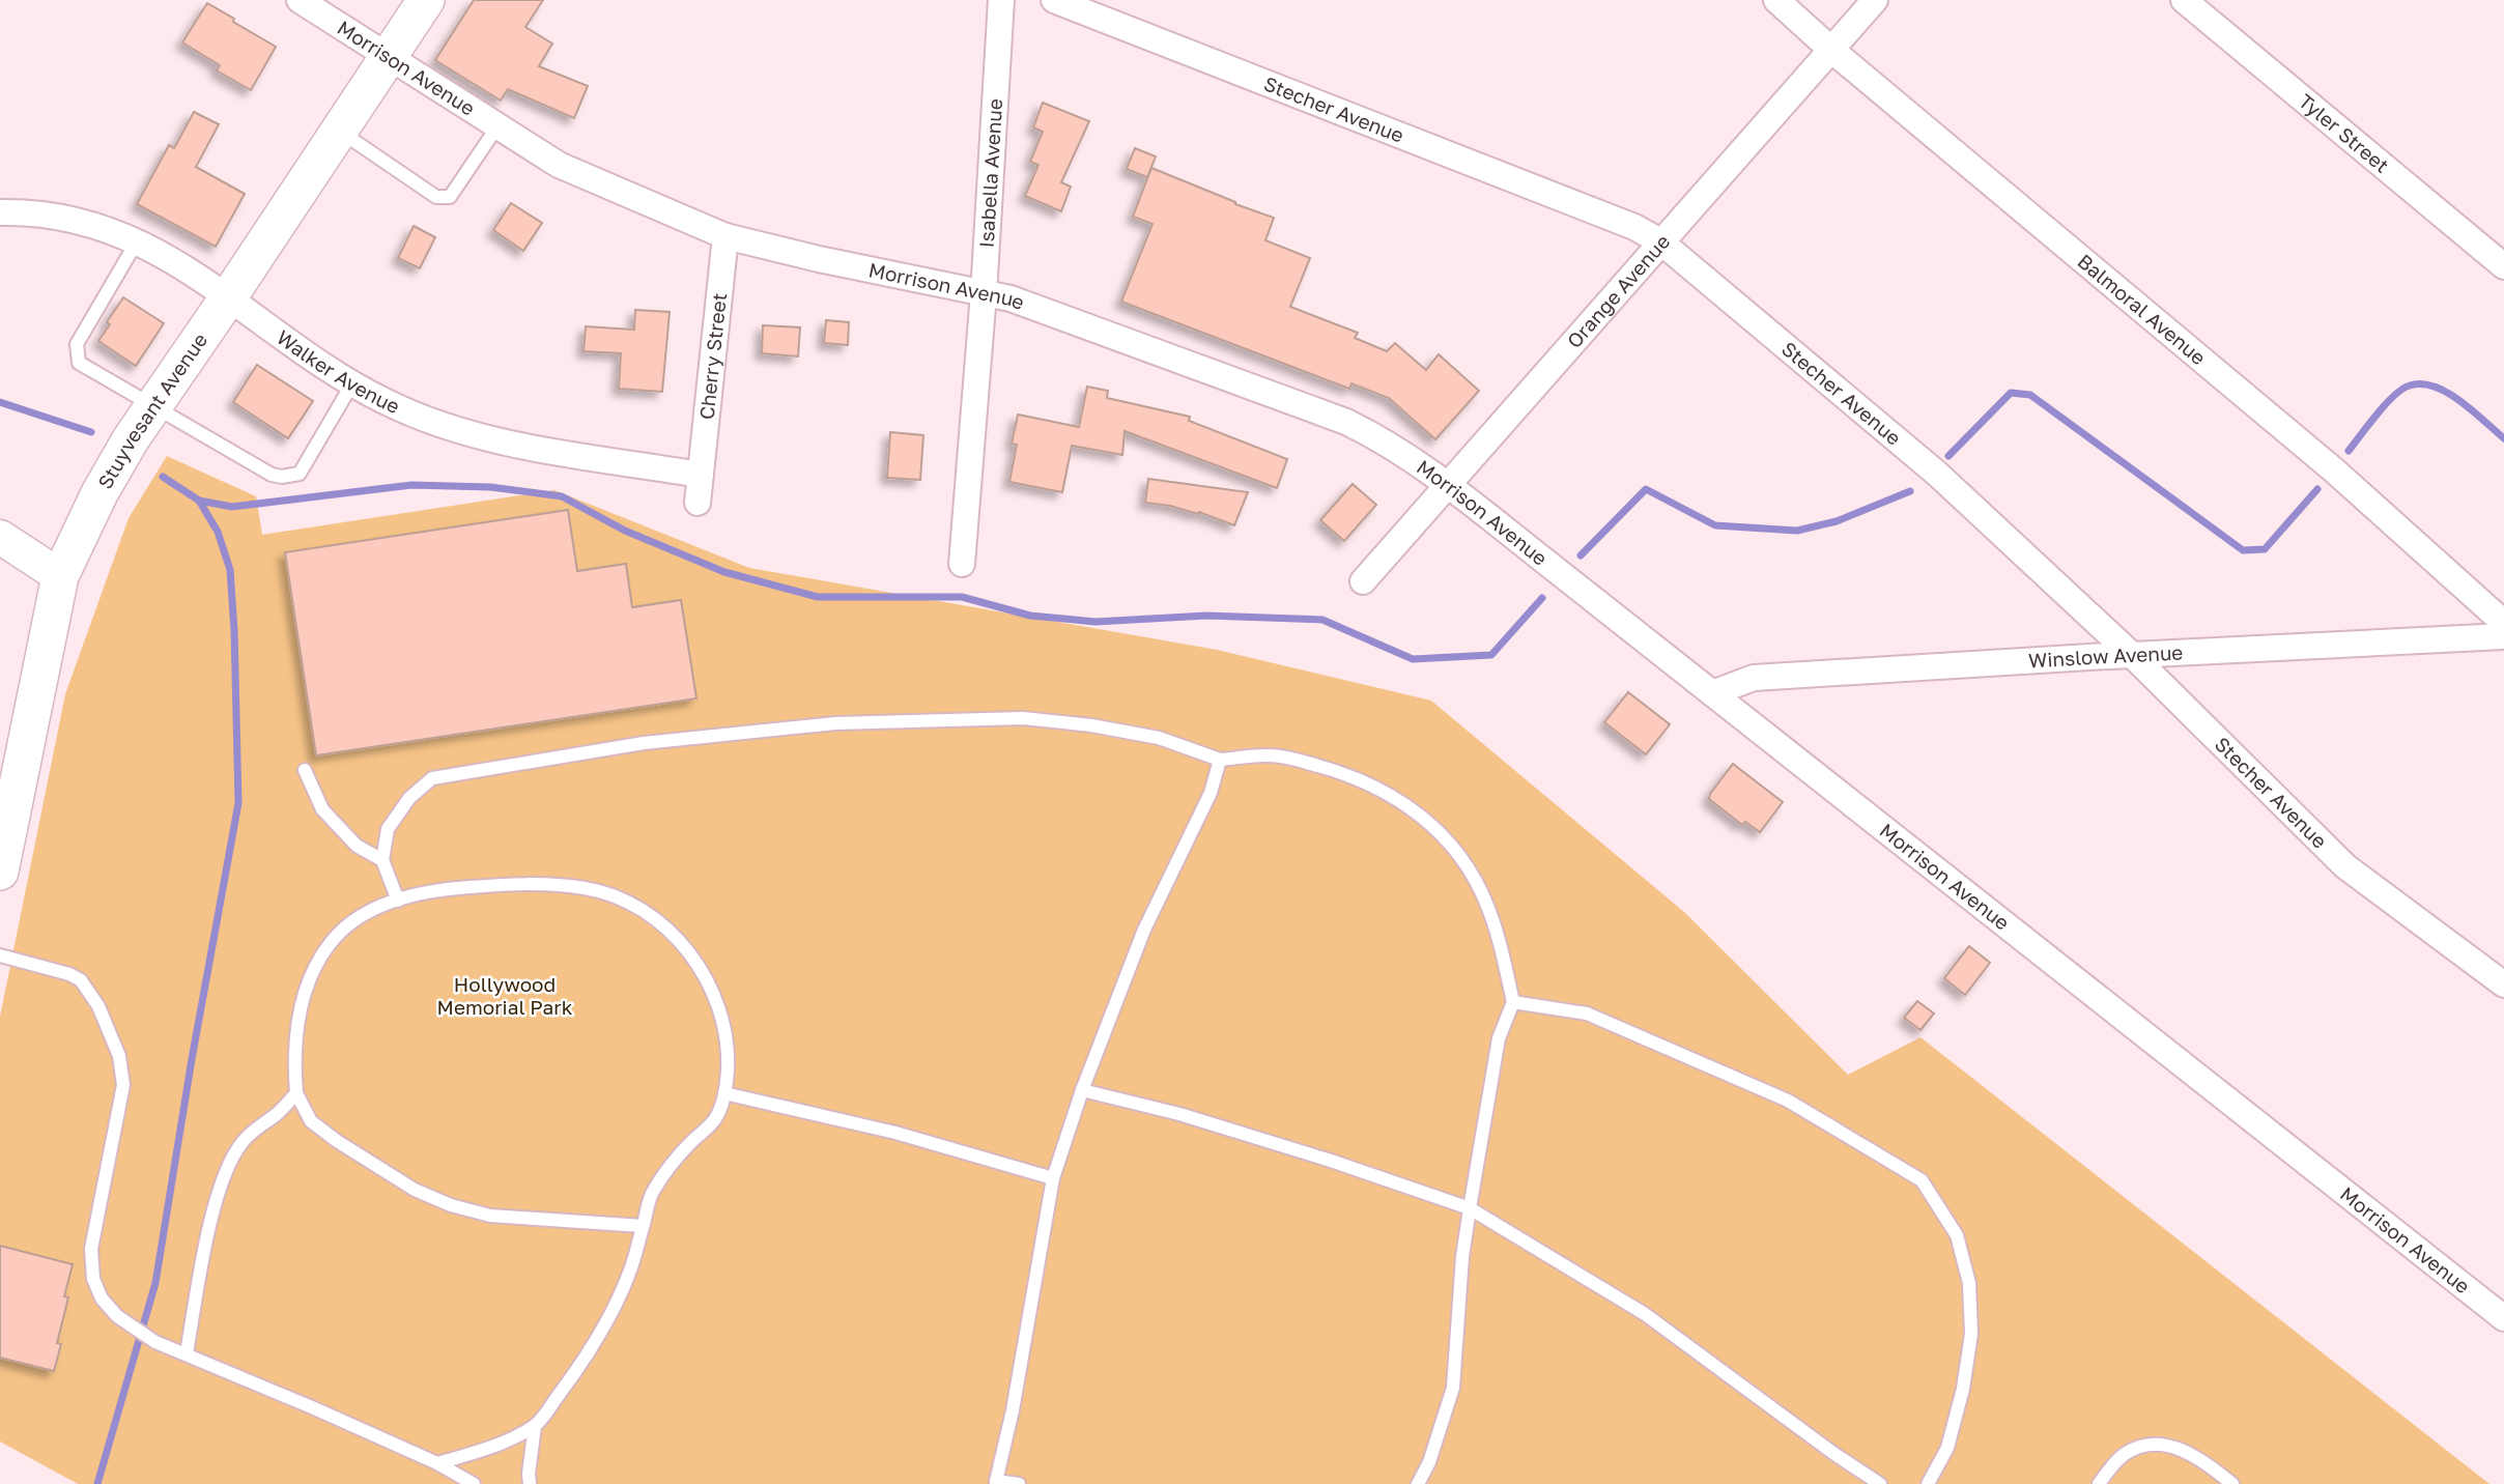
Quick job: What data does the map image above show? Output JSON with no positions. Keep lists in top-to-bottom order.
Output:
{
  "streets": {
    "main road": ["Stuyvesant Avenue"],
    "street": [
      "Morrison Avenue",
      "Stecher Avenue",
      "Tyler Street",
      "Isabella Avenue",
      "Orange Avenue",
      "Balmoral Avenue",
      "Cherry Street",
      "Walker Avenue",
      "Winslow Avenue"
    ]
  },
  "crossings": [
    ["Morrison Avenue", "Isabella Avenue"],
    ["Morrison Avenue", "Orange Avenue"],
    ["Morrison Avenue", "Cherry Street"],
    ["Morrison Avenue", "Stuyvesant Avenue"],
    ["Morrison Avenue", "Winslow Avenue"],
    ["Stecher Avenue", "Orange Avenue"],
    ["Stecher Avenue", "Winslow Avenue"],
    ["Orange Avenue", "Balmoral Avenue"],
    ["Cherry Street", "Walker Avenue"],
    ["Walker Avenue", "Stuyvesant Avenue"]
  ],
  "parks": ["Hollywood Memorial Park"]
}
